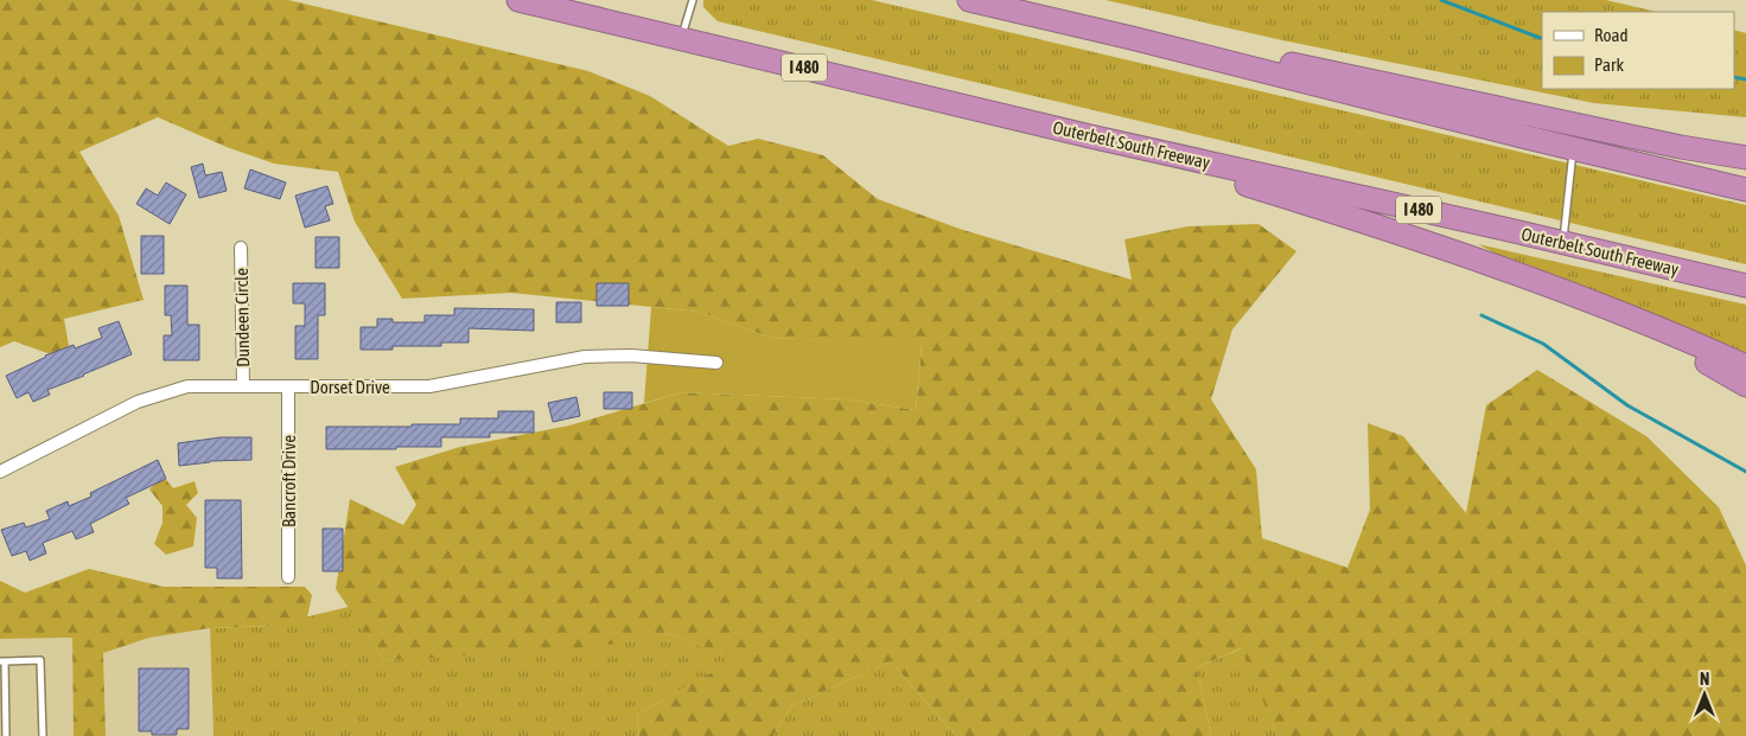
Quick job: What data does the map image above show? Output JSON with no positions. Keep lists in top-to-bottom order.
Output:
{
  "streets": {
    "highway": ["I 480", "Outerbelt South Freeway"],
    "street": ["Dundeen Circle", "Dorset Drive", "Bancroft Drive"]
  },
  "crossings": [
    ["Dundeen Circle", "Dorset Drive"],
    ["Dorset Drive", "Bancroft Drive"]
  ],
  "legend": ["Road", "Park"],
  "north": "top"
}
